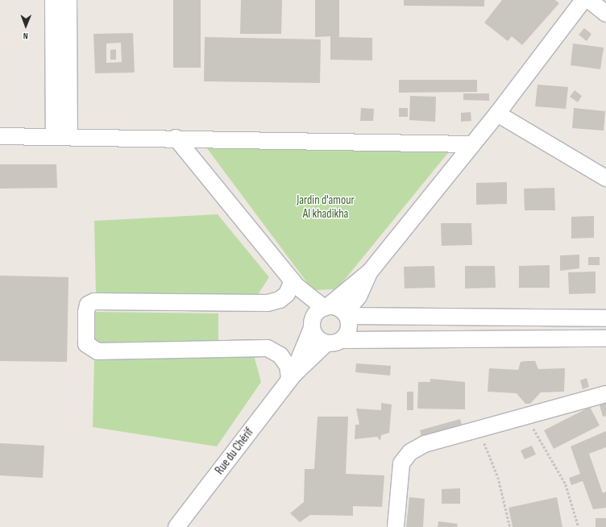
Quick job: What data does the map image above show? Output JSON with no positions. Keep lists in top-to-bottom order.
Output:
{
  "streets": {
    "street": ["Rue du Chérif"]
  },
  "parks": ["Jardin d'amour Al khadikha"],
  "north": "bottom"
}
